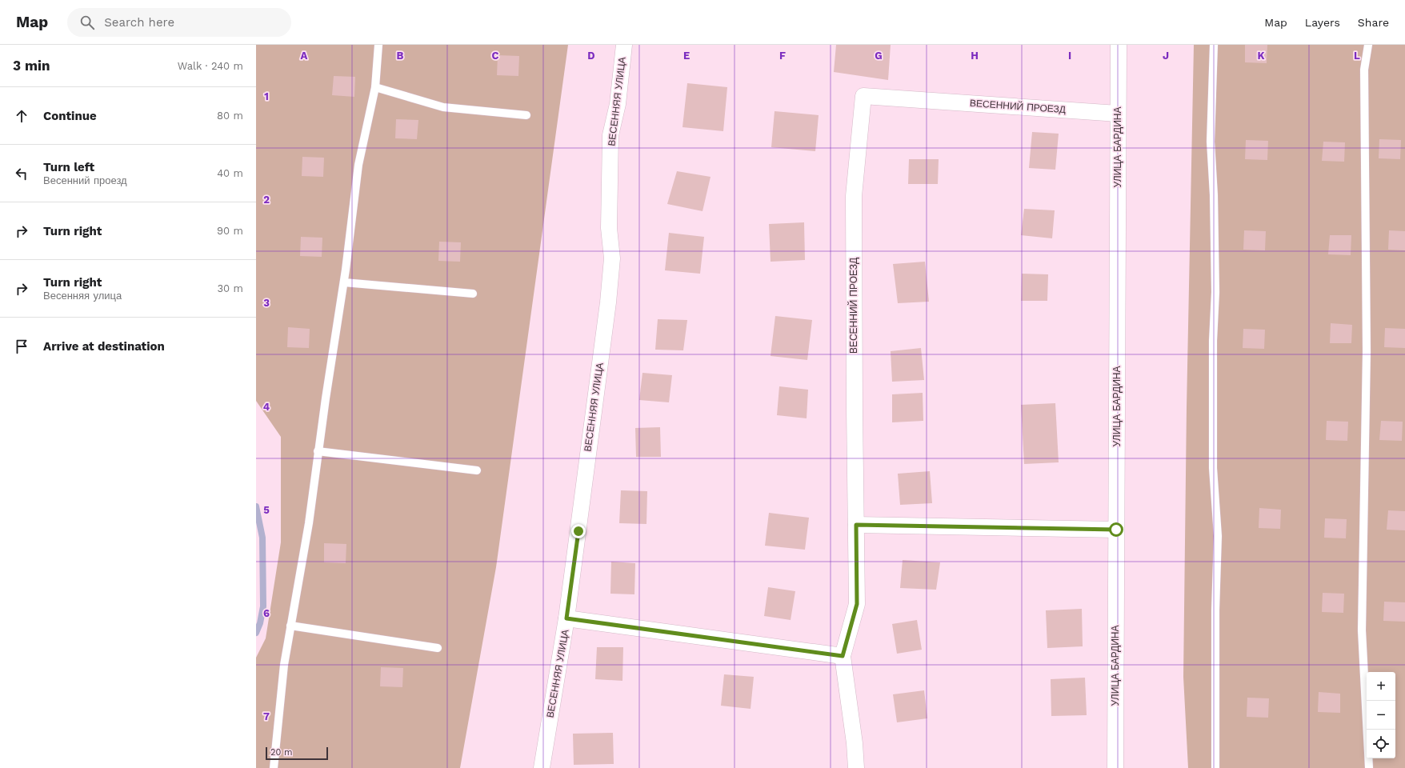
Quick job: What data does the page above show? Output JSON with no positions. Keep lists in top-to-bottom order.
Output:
{
  "streets": {
    "street": ["ВЕСЕННЯЯ УЛИЦА", "ВЕСЕННИЙ ПРОЕЗД", "УЛИЦА БАРДИНА"]
  },
  "crossings": [
    ["ВЕСЕННИЙ ПРОЕЗД", "УЛИЦА БАРДИНА"]
  ],
  "scale_bar": "20 m",
  "page": {
    "header": "Map",
    "search": "Search here",
    "nav": ["Map", "Layers", "Share"],
    "heading": ["3 min", "Walk · 240 m"],
    "list": [
      ["Continue", "80 m"],
      ["Turn left", "Весенний проезд", "40 m"],
      ["Turn right", "90 m"],
      ["Turn right", "Весенняя улица", "30 m"],
      "Arrive at destination"
    ],
    "map_buttons": ["+", "−"],
    "scale": "20 m"
  },
  "grid": {
    "columns": [
      "A",
      "B",
      "C",
      "D",
      "E",
      "F",
      "G",
      "H",
      "I",
      "J",
      "K",
      "L"
    ],
    "rows": [
      "1",
      "2",
      "3",
      "4",
      "5",
      "6",
      "7"
    ]
  }
}
